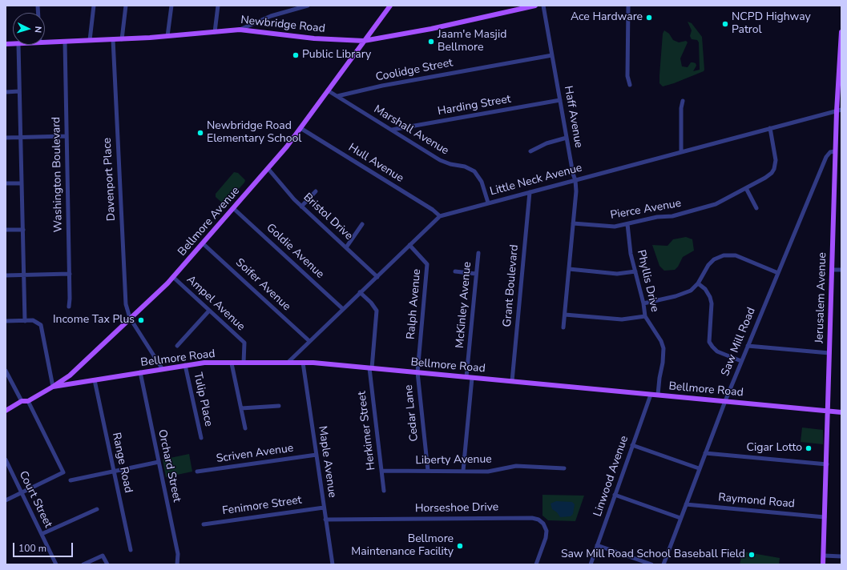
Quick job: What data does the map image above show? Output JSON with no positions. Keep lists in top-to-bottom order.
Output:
{
  "streets": {
    "main road": [
      "Newbridge Road",
      "Bellmore Avenue",
      "Jerusalem Avenue",
      "Bellmore Road"
    ],
    "street": [
      "Coolidge Street",
      "Harding Street",
      "Haff Avenue",
      "Marshall Avenue",
      "Hull Avenue",
      "Washington Boulevard",
      "Davenport Place",
      "Little Neck Avenue",
      "Pierce Avenue",
      "Bristol Drive",
      "Goldie Avenue",
      "Phyllis Drive",
      "Soifer Avenue",
      "Grant Boulevard",
      "Ampel Avenue",
      "Ralph Avenue",
      "McKinley Avenue",
      "Saw Mill Road",
      "Tulip Place",
      "Cedar Lane",
      "Herkimer Street",
      "Scriven Avenue",
      "Liberty Avenue",
      "Maple Avenue",
      "Range Road",
      "Orchard Street",
      "Linwood Avenue",
      "Court Street",
      "Raymond Road",
      "Fenimore Street",
      "Horseshoe Drive"
    ]
  },
  "crossings": [
    ["Newbridge Road", "Washington Boulevard"],
    ["Newbridge Road", "Davenport Place"],
    ["Newbridge Road", "Bellmore Avenue"],
    ["Coolidge Street", "Haff Avenue"],
    ["Coolidge Street", "Marshall Avenue"],
    ["Harding Street", "Haff Avenue"],
    ["Harding Street", "Marshall Avenue"],
    ["Haff Avenue", "Little Neck Avenue"],
    ["Haff Avenue", "Pierce Avenue"],
    ["Marshall Avenue", "Little Neck Avenue"],
    ["Marshall Avenue", "Bellmore Avenue"],
    ["Hull Avenue", "Little Neck Avenue"],
    ["Hull Avenue", "Bellmore Avenue"],
    ["Davenport Place", "Bellmore Avenue"],
    ["Davenport Place", "Bellmore Road"],
    ["Little Neck Avenue", "Pierce Avenue"],
    ["Little Neck Avenue", "Bristol Drive"],
    ["Little Neck Avenue", "Goldie Avenue"],
    ["Little Neck Avenue", "Soifer Avenue"],
    ["Little Neck Avenue", "Grant Boulevard"],
    ["Little Neck Avenue", "Jerusalem Avenue"],
    ["Little Neck Avenue", "Ralph Avenue"],
    ["Little Neck Avenue", "Bellmore Road"],
    ["Little Neck Avenue", "Herkimer Street"],
    ["Pierce Avenue", "Phyllis Drive"],
    ["Bristol Drive", "Bellmore Avenue"],
    ["Bellmore Avenue", "Goldie Avenue"],
    ["Bellmore Avenue", "Soifer Avenue"],
    ["Bellmore Avenue", "Ampel Avenue"],
    ["Bellmore Avenue", "Bellmore Road"],
    ["Phyllis Drive", "Bellmore Road"],
    ["Grant Boulevard", "Bellmore Road"],
    ["Jerusalem Avenue", "Saw Mill Road"],
    ["Jerusalem Avenue", "Bellmore Road"],
    ["Jerusalem Avenue", "Raymond Road"],
    ["Ampel Avenue", "Bellmore Road"],
    ["Ralph Avenue", "Bellmore Road"],
    ["Ralph Avenue", "Cedar Lane"],
    ["McKinley Avenue", "Bellmore Road"],
    ["McKinley Avenue", "Liberty Avenue"],
    ["Saw Mill Road", "Bellmore Road"],
    ["Saw Mill Road", "Raymond Road"],
    ["Bellmore Road", "Tulip Place"],
    ["Bellmore Road", "Cedar Lane"],
    ["Bellmore Road", "Herkimer Street"],
    ["Bellmore Road", "Maple Avenue"],
    ["Bellmore Road", "Range Road"],
    ["Bellmore Road", "Orchard Street"],
    ["Bellmore Road", "Linwood Avenue"],
    ["Cedar Lane", "Liberty Avenue"],
    ["Herkimer Street", "Liberty Avenue"],
    ["Scriven Avenue", "Maple Avenue"],
    ["Maple Avenue", "Fenimore Street"],
    ["Maple Avenue", "Horseshoe Drive"]
  ],
  "places": [
    "Ace Hardware",
    "NCPD Highway Patrol",
    "Jaam'e Masjid Bellmore",
    "Public Library",
    "Newbridge Road Elementary School",
    "Income Tax Plus",
    "Cigar Lotto",
    "Bellmore Maintenance Facility",
    "Saw Mill Road School Baseball Field"
  ],
  "scale_bar": "100 m",
  "north": "right"
}
